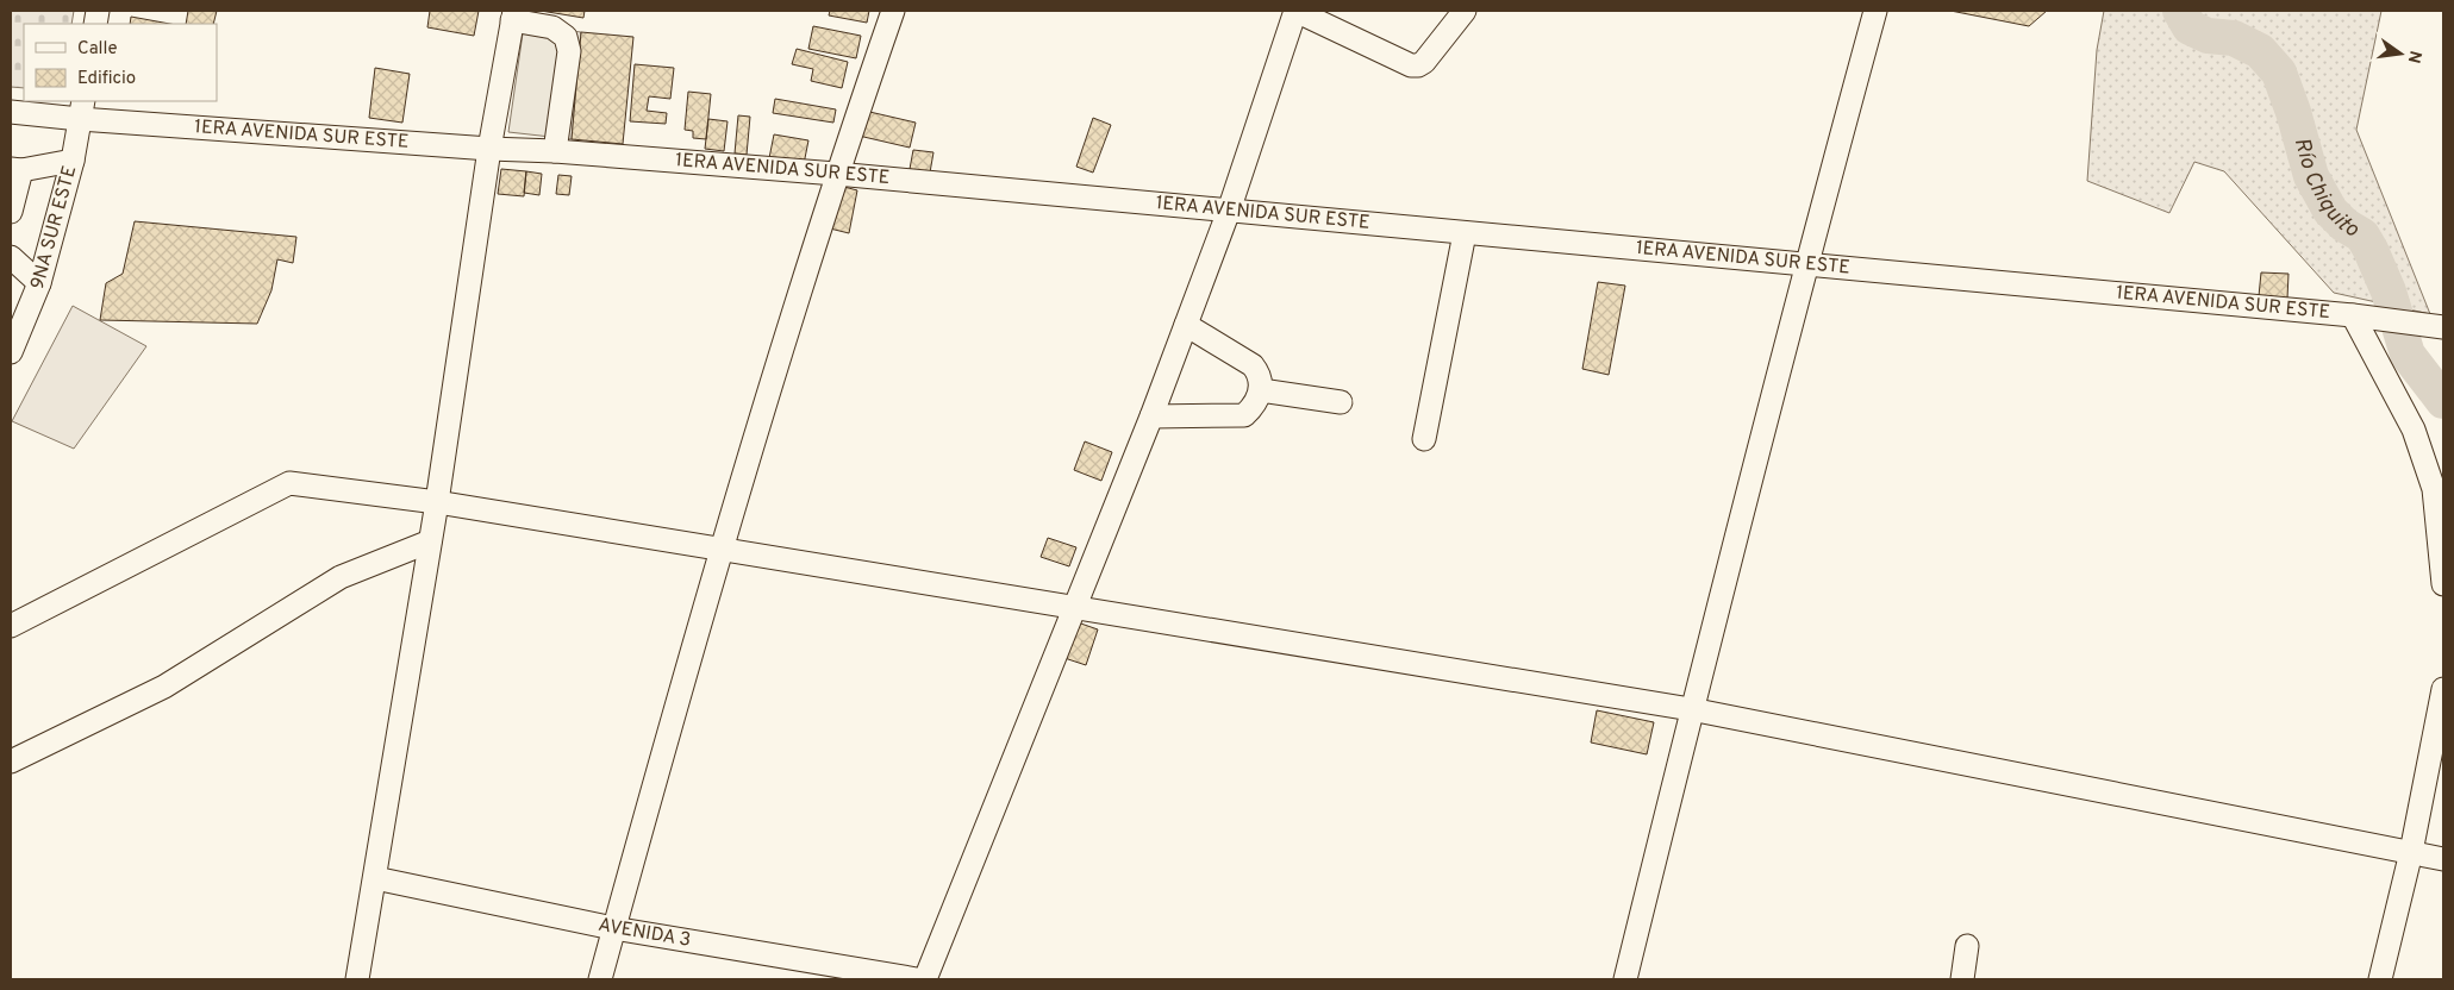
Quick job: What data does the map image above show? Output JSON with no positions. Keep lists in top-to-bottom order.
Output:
{
  "streets": {
    "street": ["1ERA AVENIDA SUR ESTE", "9NA SUR ESTE", "AVENIDA 3"]
  },
  "crossings": [
    ["1ERA AVENIDA SUR ESTE", "9NA SUR ESTE"]
  ],
  "water": ["Río Chiquito"],
  "legend": ["Calle", "Edificio"],
  "north": "right"
}
